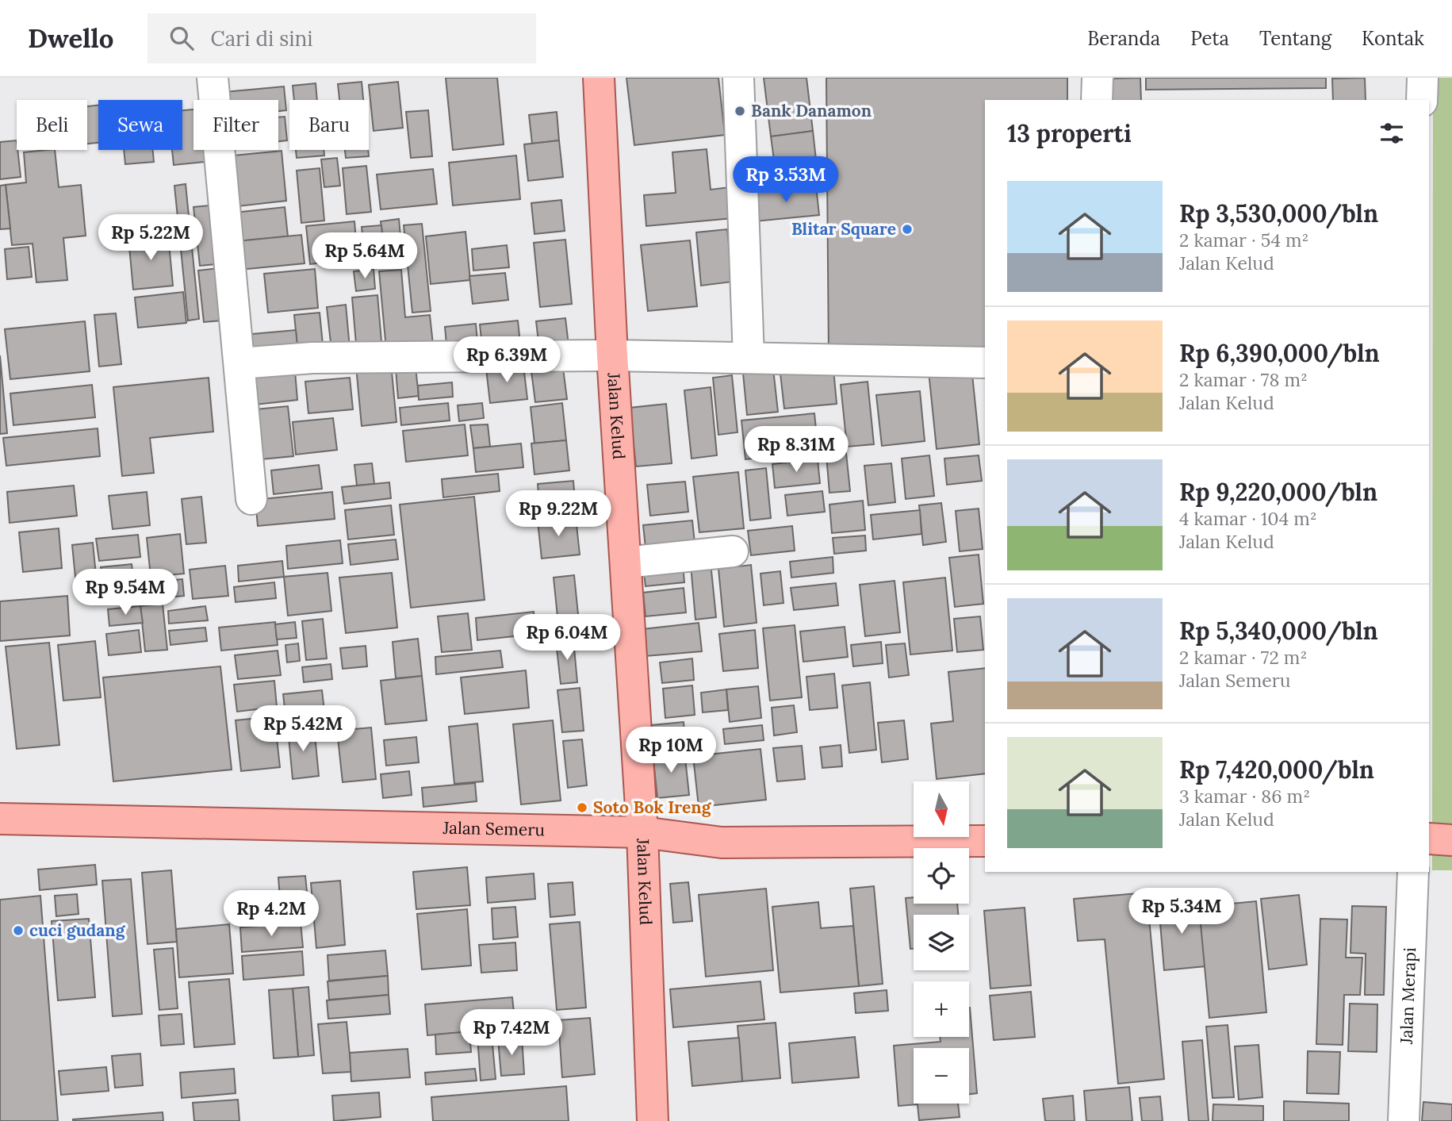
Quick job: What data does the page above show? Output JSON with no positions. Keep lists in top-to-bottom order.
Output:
{
  "streets": {
    "main road": ["Jalan Kelud", "Jalan Semeru"],
    "street": ["Jalan Merapi"]
  },
  "crossings": [
    ["Jalan Kelud", "Jalan Semeru"]
  ],
  "places": [
    "Bank Danamon",
    "Blitar Square",
    "Soto Bok Ireng",
    "cuci gudang"
  ],
  "north": "bottom",
  "page": {
    "header": "Dwello",
    "search": "Cari di sini",
    "nav": [
      "Beranda",
      "Peta",
      "Tentang",
      "Kontak"
    ],
    "chip": [
      "Beli",
      "Sewa",
      "Filter",
      "Baru"
    ],
    "heading": "13 properti",
    "price": [
      "Rp 3.53M",
      "Rp 5.22M",
      "Rp 5.64M",
      "Rp 6.39M",
      "Rp 8.31M",
      "Rp 9.22M",
      "Rp 9.54M",
      "Rp 6.04M",
      "Rp 5.42M",
      "Rp 10M",
      "Rp 5.34M",
      "Rp 4.2M",
      "Rp 7.42M"
    ],
    "list": [
      {
        "name": "Rp 3,530,000/bln",
        "note": "2 kamar · 54 m² · Jalan Kelud"
      },
      {
        "name": "Rp 6,390,000/bln",
        "note": "2 kamar · 78 m² · Jalan Kelud"
      },
      {
        "name": "Rp 9,220,000/bln",
        "note": "4 kamar · 104 m² · Jalan Kelud"
      },
      {
        "name": "Rp 5,340,000/bln",
        "note": "2 kamar · 72 m² · Jalan Semeru"
      },
      {
        "name": "Rp 7,420,000/bln",
        "note": "3 kamar · 86 m² · Jalan Kelud"
      }
    ],
    "map_buttons": ["+", "−"]
  }
}
